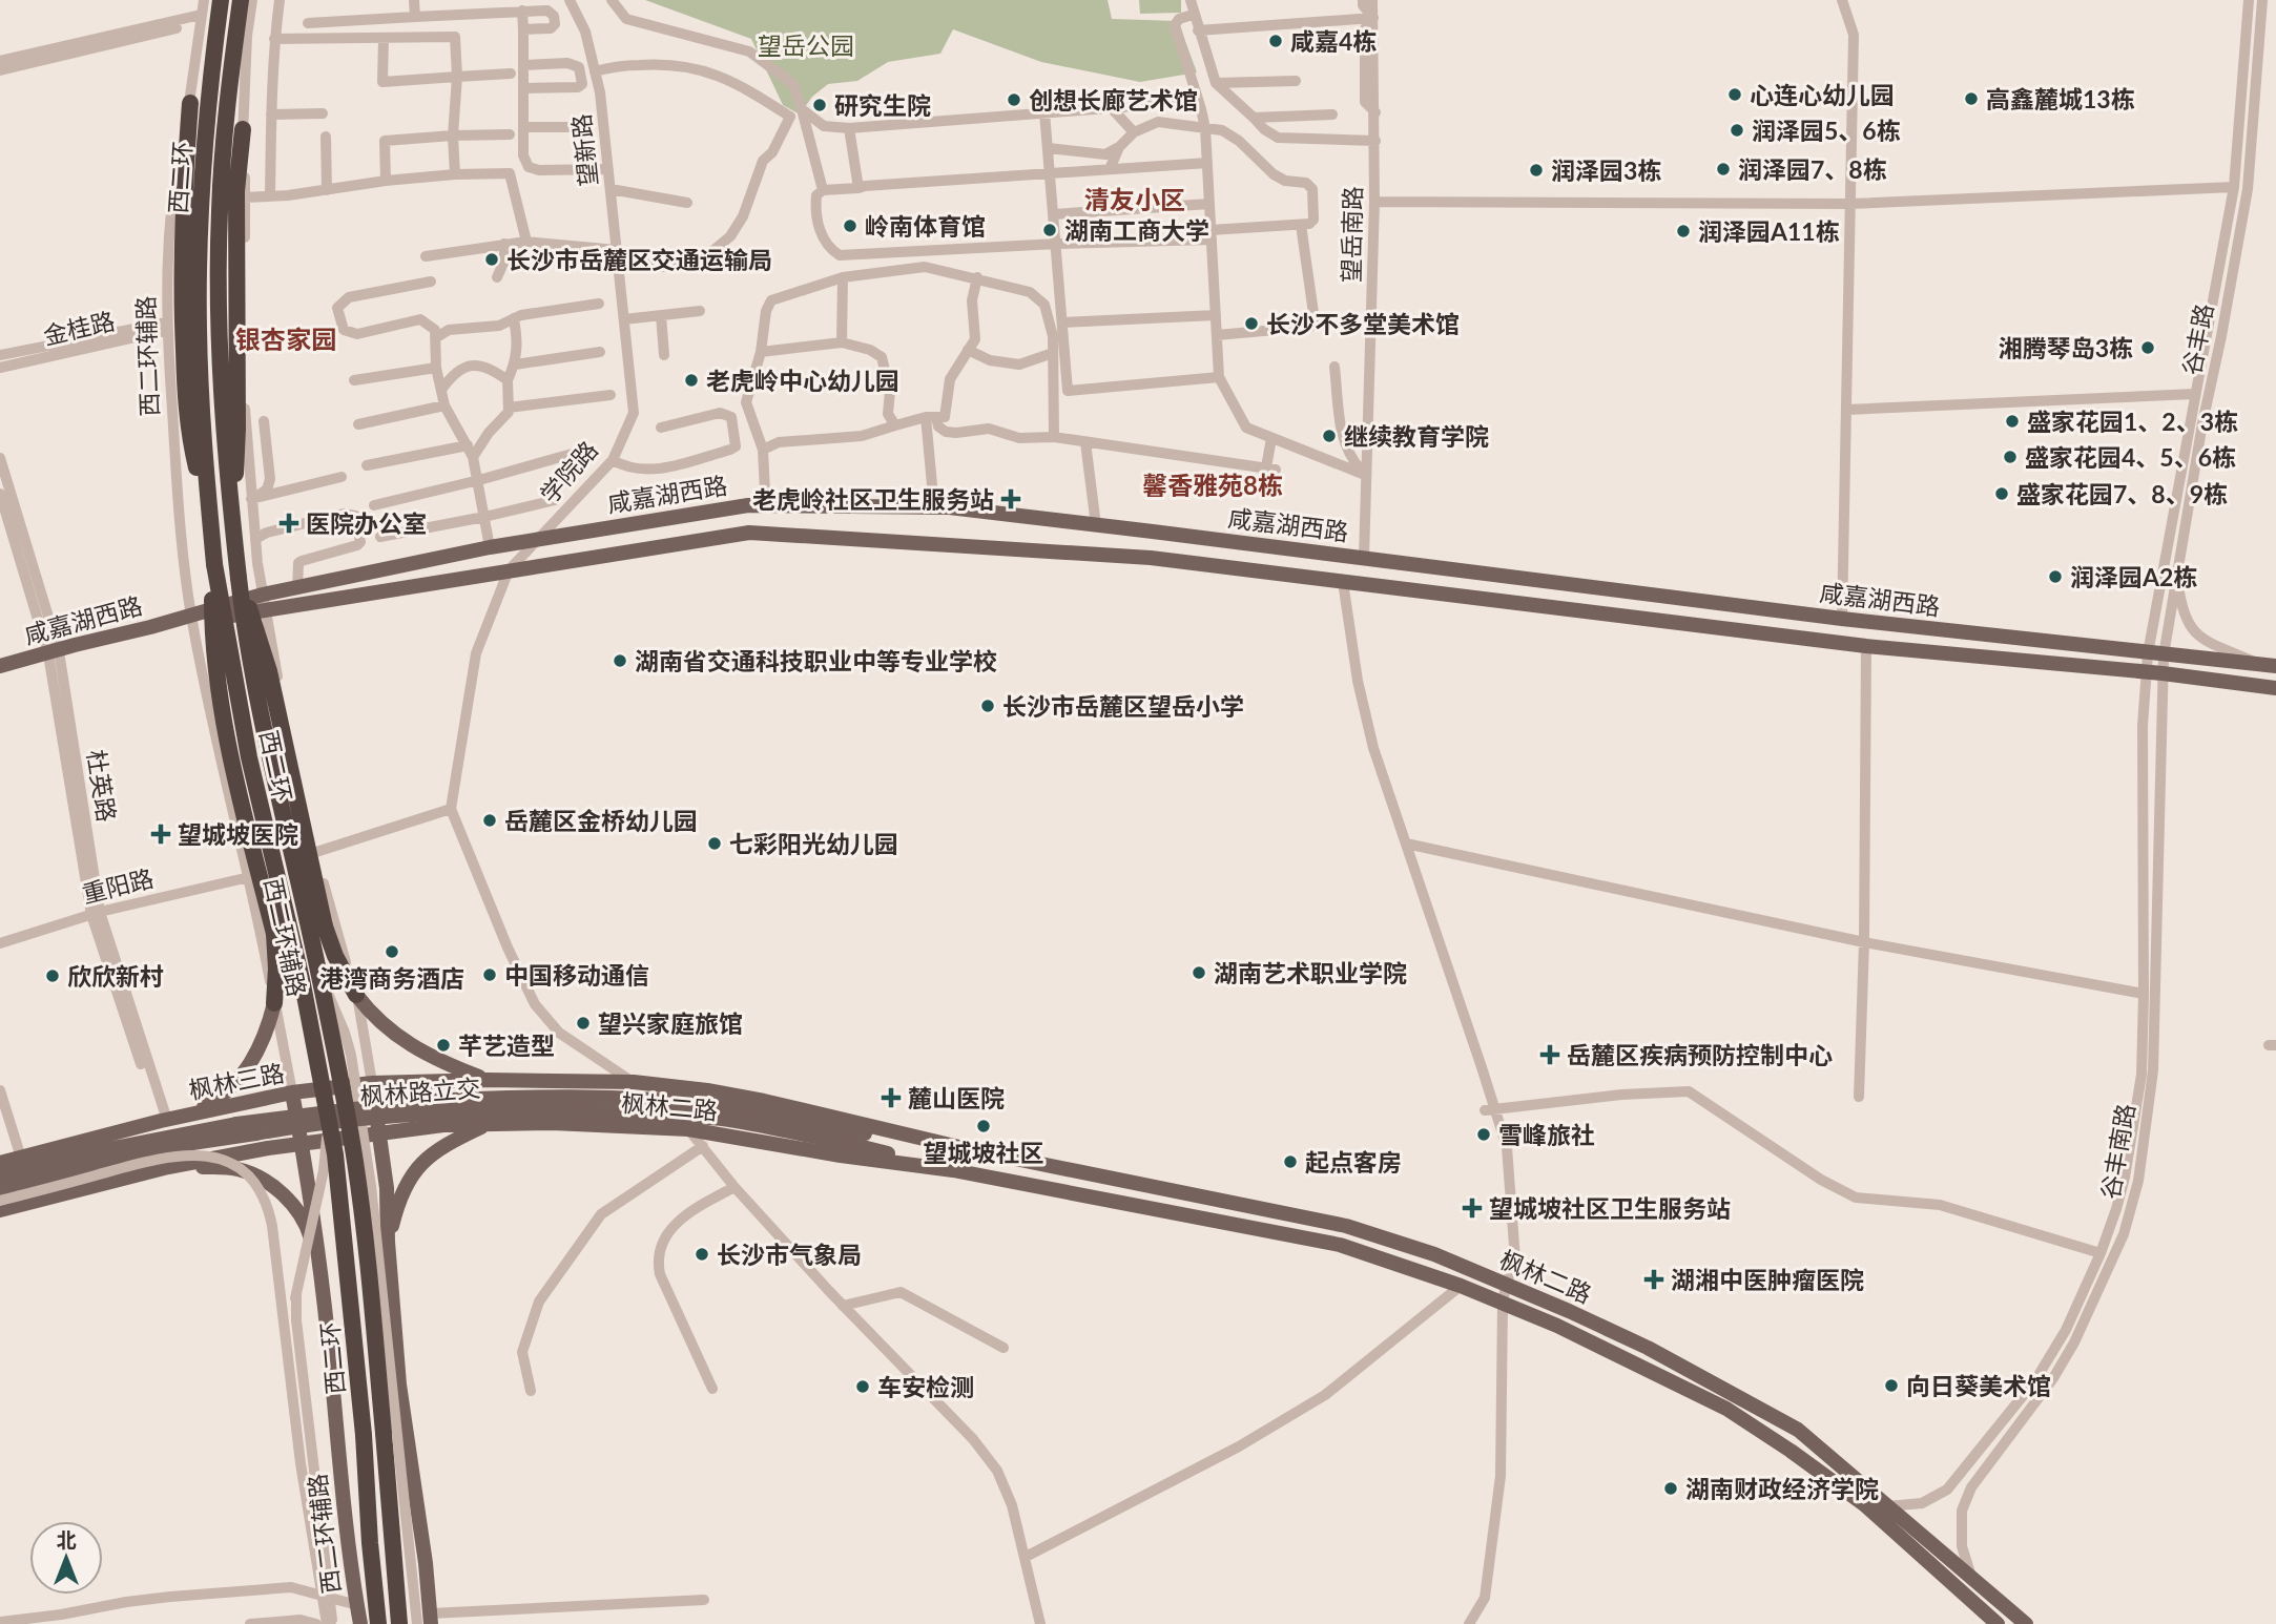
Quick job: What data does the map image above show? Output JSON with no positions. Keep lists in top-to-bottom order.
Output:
{
  "streets": {
    "highway": ["西二环"],
    "main road": [
      "西二环辅路",
      "咸嘉湖西路",
      "枫林三路",
      "枫林路立交",
      "枫林二路"
    ],
    "street": [
      "望新路",
      "望岳南路",
      "金桂路",
      "谷丰路",
      "学院路",
      "杜英路",
      "重阳路",
      "谷丰南路"
    ]
  },
  "crossings": [
    ["望新路", "学院路"],
    ["望岳南路", "咸嘉湖西路"],
    ["金桂路", "西二环辅路"],
    ["谷丰路", "咸嘉湖西路"],
    ["谷丰路", "谷丰南路"],
    ["西二环辅路", "咸嘉湖西路"],
    ["西二环辅路", "重阳路"],
    ["西二环辅路", "枫林三路"],
    ["学院路", "咸嘉湖西路"],
    ["咸嘉湖西路", "杜英路"],
    ["咸嘉湖西路", "谷丰南路"],
    ["杜英路", "重阳路"],
    ["杜英路", "枫林三路"],
    ["枫林三路", "枫林二路"],
    ["枫林路立交", "枫林二路"],
    ["枫林二路", "谷丰南路"]
  ],
  "districts": ["清友小区", "银杏家园", "馨香雅苑8栋"],
  "parks": ["望岳公园"],
  "places": {
    "other": [
      "咸嘉4栋",
      "心连心幼儿园",
      "高鑫麓城13栋",
      "创想长廊艺术馆",
      "研究生院",
      "润泽园5、6栋",
      "润泽园7、8栋",
      "润泽园3栋",
      "岭南体育馆",
      "湖南工商大学",
      "润泽园A11栋",
      "长沙市岳麓区交通运输局",
      "长沙不多堂美术馆",
      "湘腾琴岛3栋",
      "老虎岭中心幼儿园",
      "盛家花园1、2、3栋",
      "继续教育学院",
      "盛家花园4、5、6栋",
      "盛家花园7、8、9栋",
      "润泽园A2栋",
      "湖南省交通科技职业中等专业学校",
      "长沙市岳麓区望岳小学",
      "岳麓区金桥幼儿园",
      "七彩阳光幼儿园",
      "港湾商务酒店",
      "湖南艺术职业学院",
      "中国移动通信",
      "欣欣新村",
      "望兴家庭旅馆",
      "芊艺造型",
      "望城坡社区",
      "雪峰旅社",
      "起点客房",
      "长沙市气象局",
      "向日葵美术馆",
      "车安检测",
      "湖南财政经济学院"
    ],
    "health": [
      "老虎岭社区卫生服务站",
      "医院办公室",
      "望城坡医院",
      "岳麓区疾病预防控制中心",
      "麓山医院",
      "望城坡社区卫生服务站",
      "湖湘中医肿瘤医院"
    ]
  },
  "north": "top"
}
